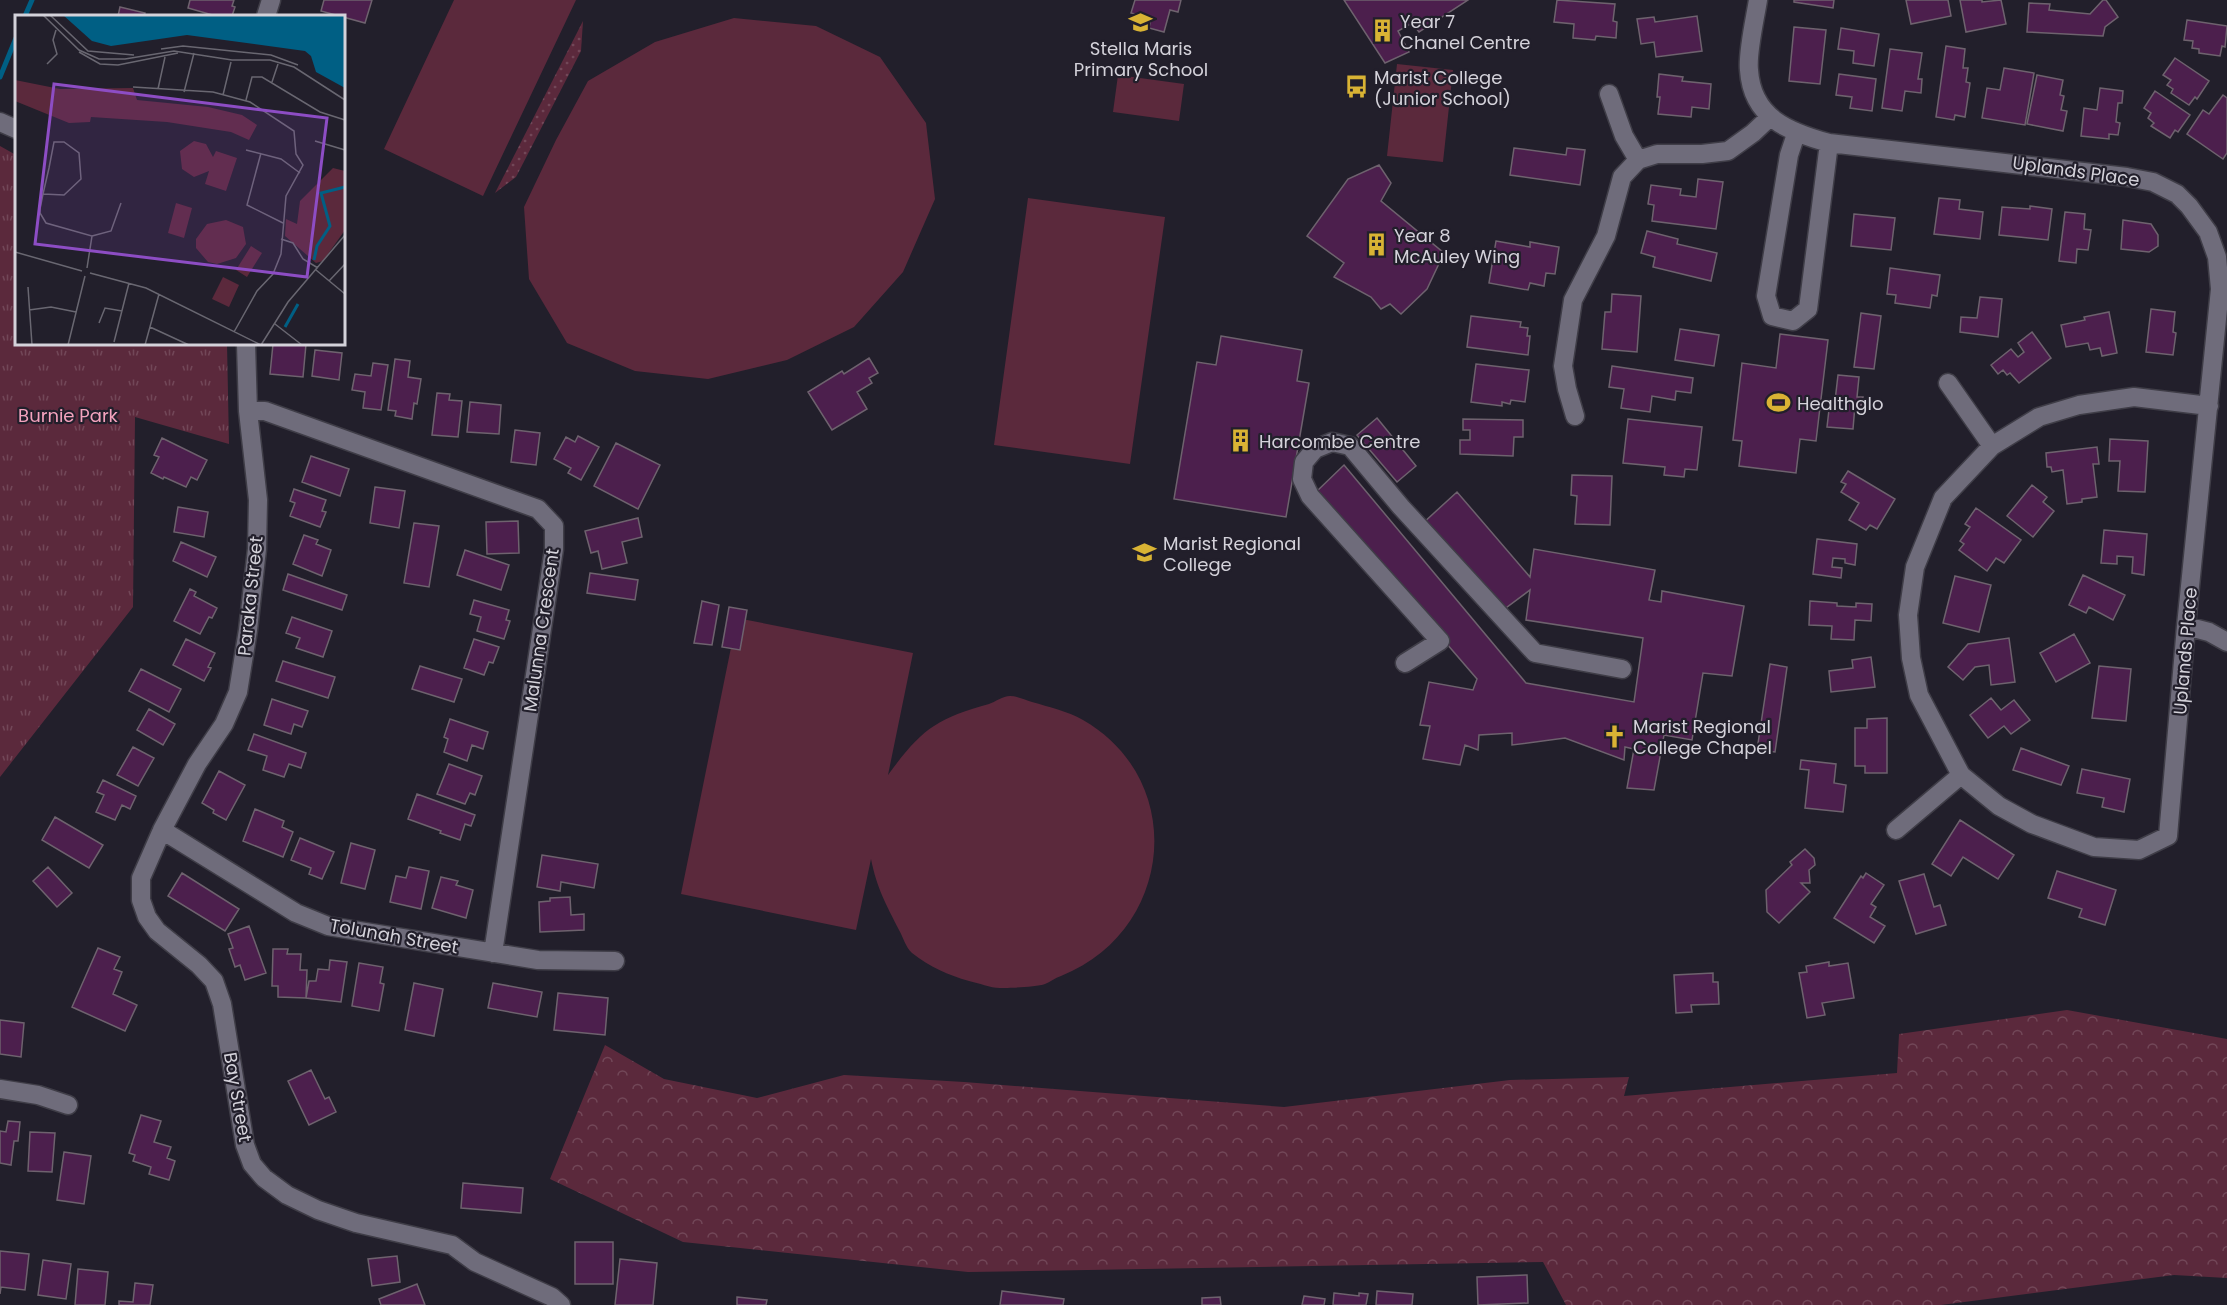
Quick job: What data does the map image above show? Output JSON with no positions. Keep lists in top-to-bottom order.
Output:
{
  "streets": {
    "street": [
      "Uplands Place",
      "Paraka Street",
      "Malunna Crescent",
      "Tolunah Street",
      "Bay Street"
    ]
  },
  "crossings": [
    ["Paraka Street", "Malunna Crescent"],
    ["Paraka Street", "Tolunah Street"],
    ["Paraka Street", "Bay Street"],
    ["Malunna Crescent", "Tolunah Street"],
    ["Tolunah Street", "Bay Street"]
  ],
  "parks": ["Burnie Park"],
  "places": {
    "school or university": ["Stella Maris Primary School", "Marist Regional College"],
    "building": ["Year 7 Chanel Centre", "Year 8 McAuley Wing", "Harcombe Centre"],
    "bus stop": ["Marist College (Junior School)"],
    "sports": ["Healthglo"],
    "church": ["Marist Regional College Chapel"]
  }
}
